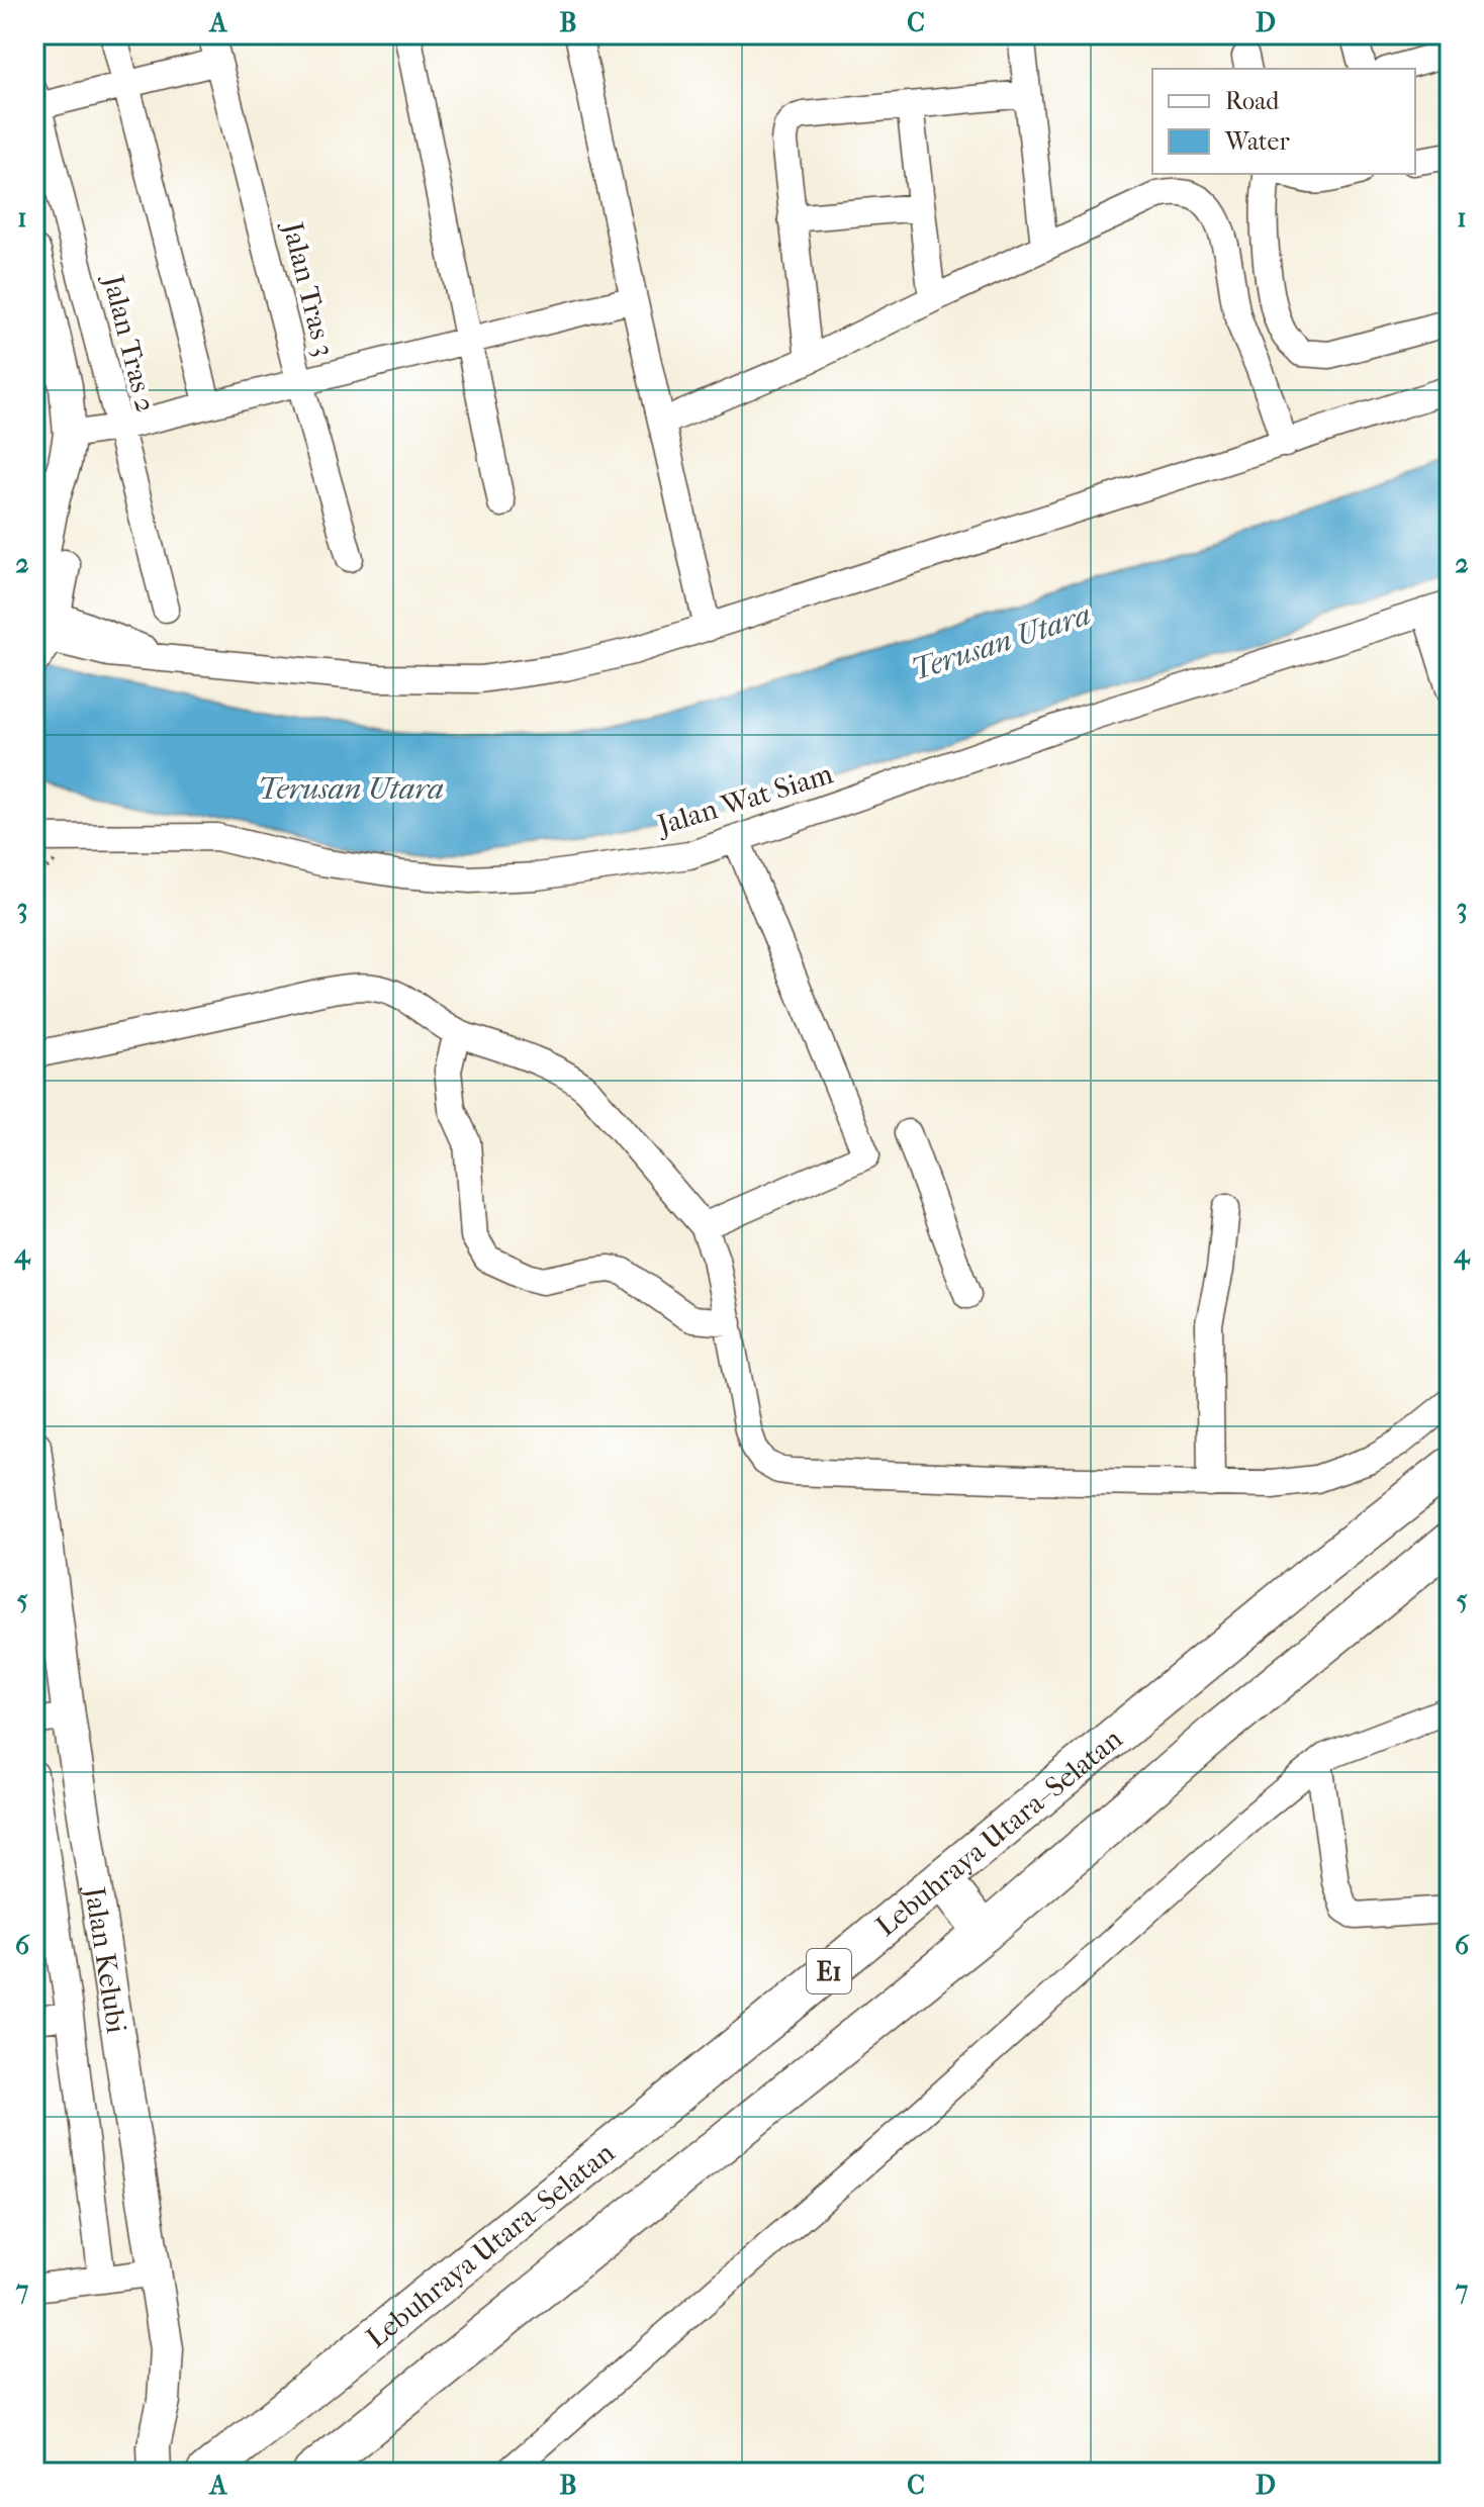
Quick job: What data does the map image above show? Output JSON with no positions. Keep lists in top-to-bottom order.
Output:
{
  "streets": {
    "highway": ["Lebuhraya Utara–Selatan", "E1"],
    "main road": ["Jalan Kelubi"],
    "street": ["Jalan Tras 3", "Jalan Tras 2", "Jalan Wat Siam"]
  },
  "water": ["Terusan Utara"],
  "legend": ["Road", "Water"],
  "grid": {
    "columns": [
      "A",
      "B",
      "C",
      "D"
    ],
    "rows": [
      "1",
      "2",
      "3",
      "4",
      "5",
      "6",
      "7"
    ]
  }
}
